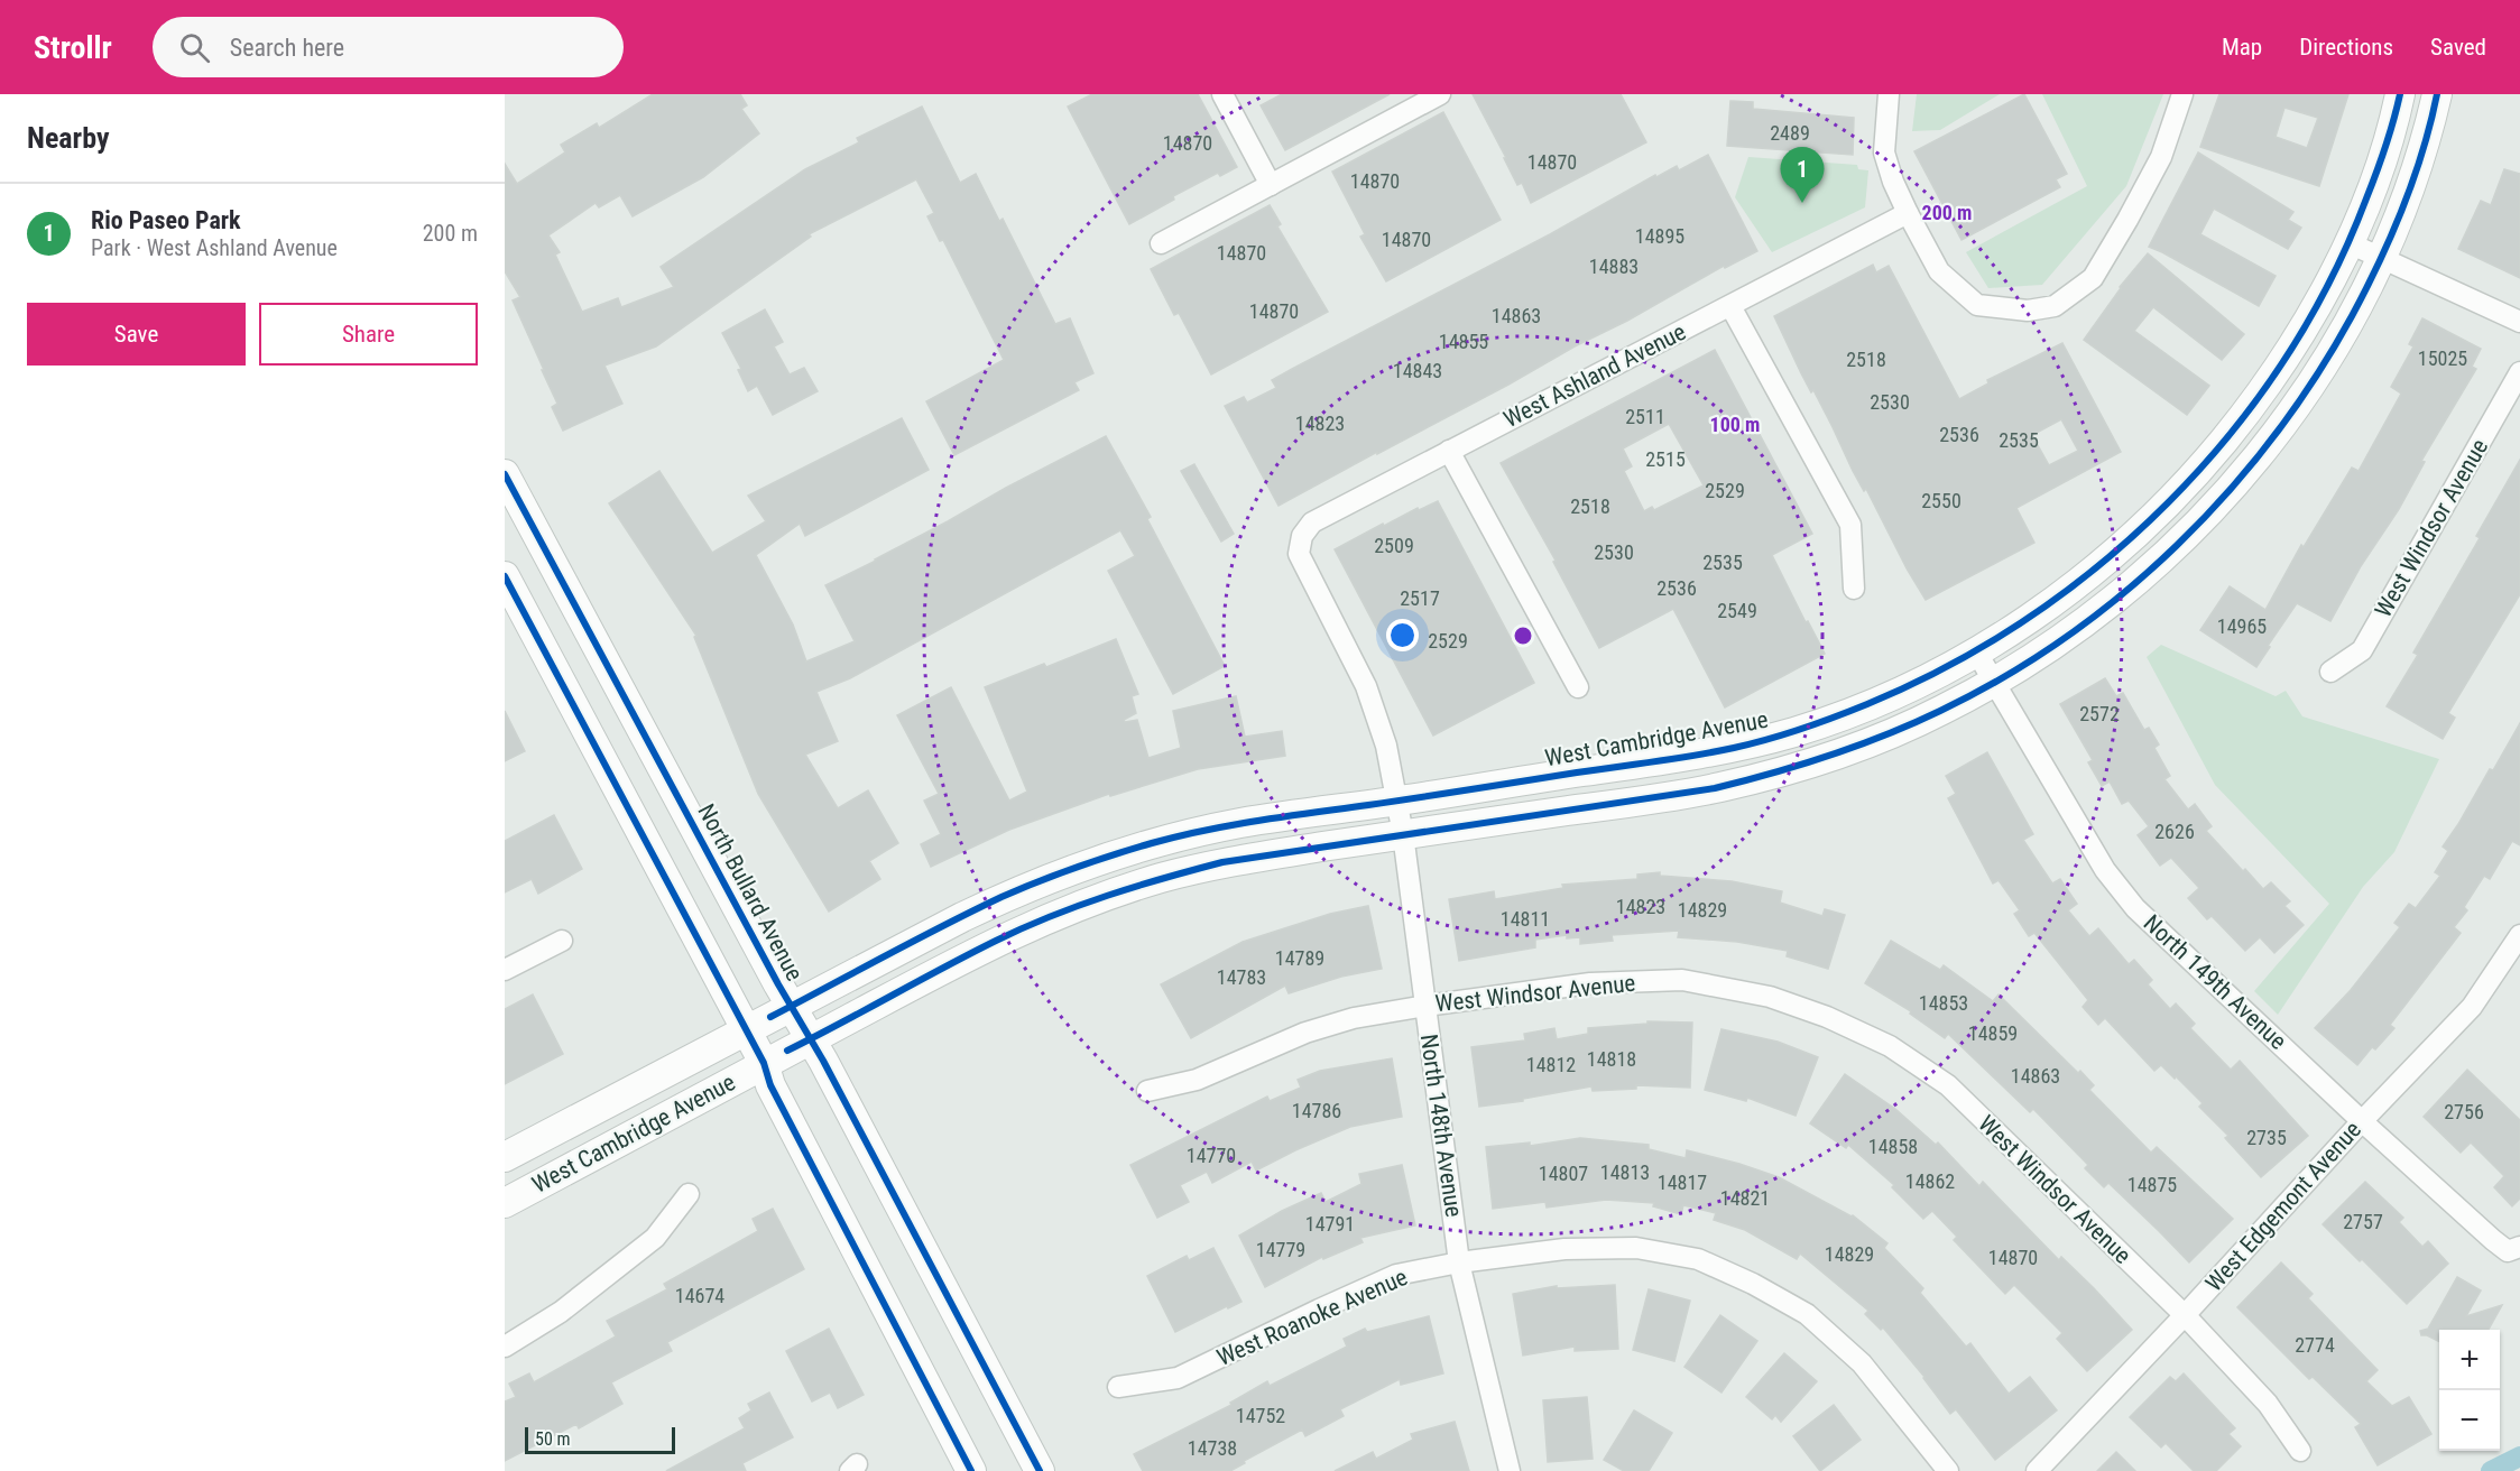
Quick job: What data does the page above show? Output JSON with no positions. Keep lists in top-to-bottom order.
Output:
{
  "streets": {
    "street": [
      "West Ashland Avenue",
      "West Windsor Avenue",
      "West Cambridge Avenue",
      "North Bullard Avenue",
      "North 149th Avenue",
      "North 148th Avenue",
      "West Edgemont Avenue",
      "West Roanoke Avenue"
    ]
  },
  "crossings": [
    ["West Ashland Avenue", "North 148th Avenue"],
    ["West Windsor Avenue", "North 148th Avenue"],
    ["West Windsor Avenue", "West Edgemont Avenue"],
    ["West Cambridge Avenue", "North Bullard Avenue"],
    ["West Cambridge Avenue", "North 149th Avenue"],
    ["West Cambridge Avenue", "North 148th Avenue"],
    ["North 149th Avenue", "West Edgemont Avenue"],
    ["North 148th Avenue", "West Roanoke Avenue"]
  ],
  "house_numbers": [
    "2489",
    "14870",
    "14870",
    "14870",
    "14895",
    "14870",
    "14870",
    "14883",
    "14870",
    "14863",
    "14855",
    "15025",
    "2518",
    "14843",
    "2530",
    "2511",
    "14823",
    "2536",
    "2535",
    "2515",
    "2529",
    "2550",
    "2518",
    "2509",
    "2530",
    "2535",
    "2536",
    "2517",
    "2549",
    "14965",
    "2529",
    "2572",
    "2626",
    "14823",
    "14829",
    "14811",
    "14789",
    "14783",
    "14853",
    "14859",
    "14818",
    "14812",
    "14863",
    "14786",
    "2756",
    "2735",
    "14858",
    "14770",
    "14813",
    "14807",
    "14862",
    "14817",
    "14875",
    "14821",
    "2757",
    "14791",
    "14779",
    "14829",
    "14870",
    "14674",
    "2774",
    "14752",
    "14738"
  ],
  "scale_bar": "50 m",
  "page": {
    "header": "Strollr",
    "search": "Search here",
    "nav": ["Map", "Directions", "Saved"],
    "heading": "Nearby",
    "pins": "1",
    "list": [
      {
        "mark": "1",
        "name": "Rio Paseo Park",
        "note": "Park · West Ashland Avenue",
        "value": "200 m"
      }
    ],
    "buttons": ["Save", "Share"],
    "map_buttons": ["+", "−"],
    "scale": "50 m"
  },
  "rings": ["200 m", "100 m"]
}
